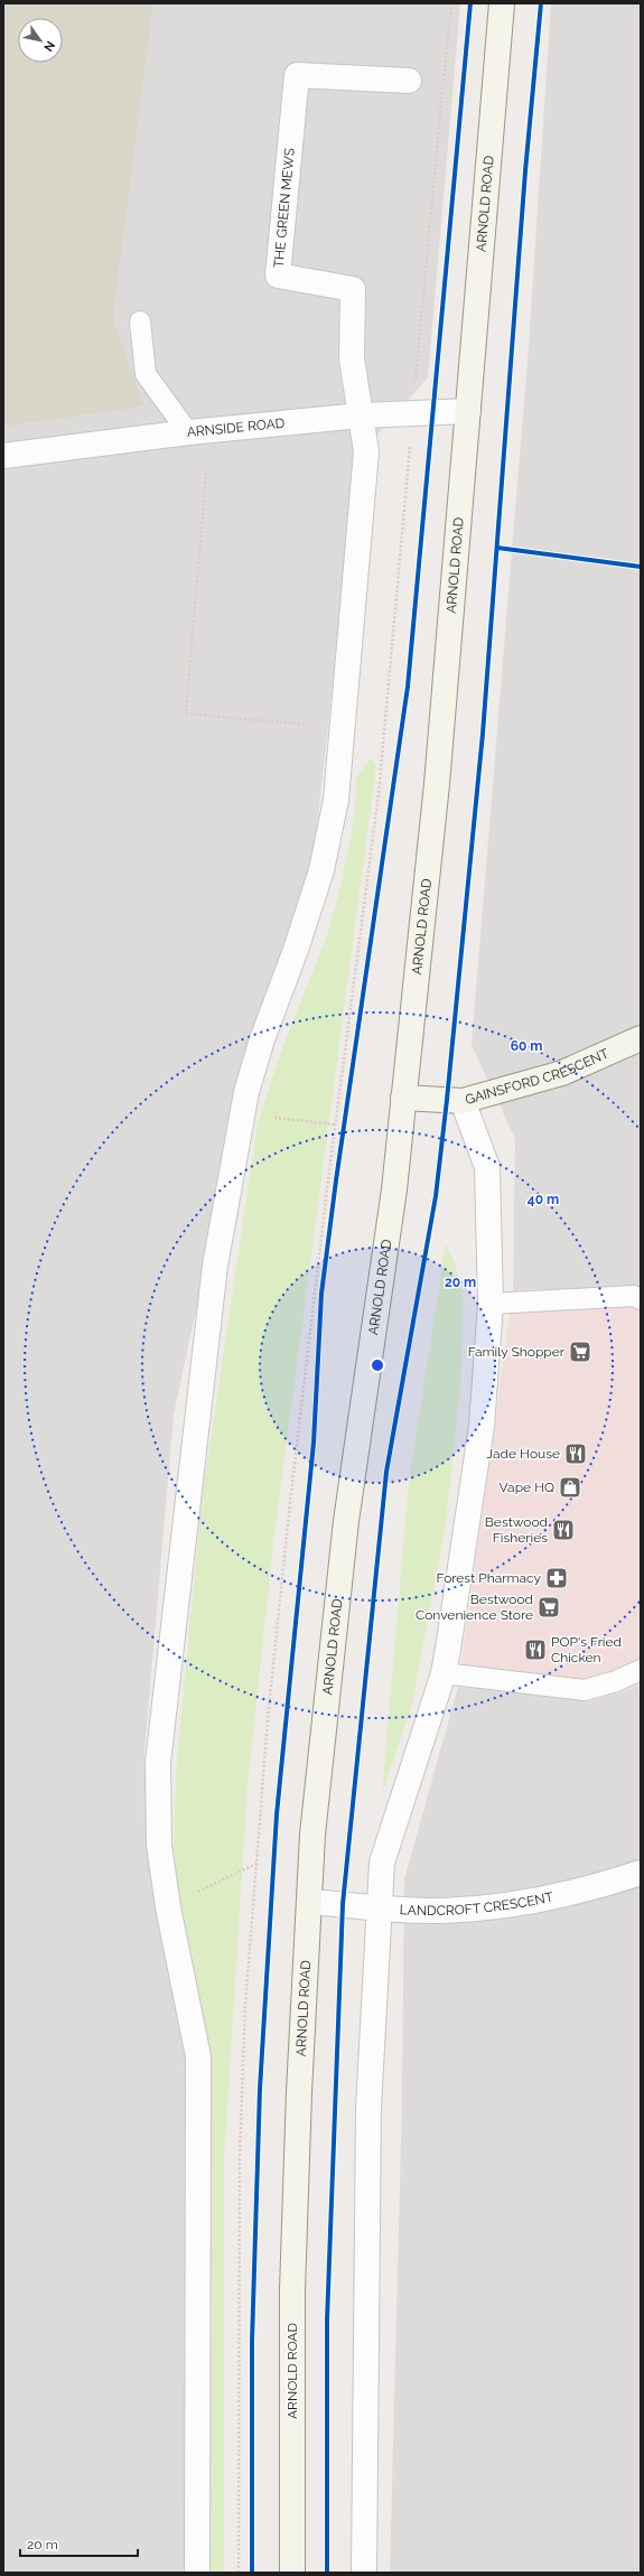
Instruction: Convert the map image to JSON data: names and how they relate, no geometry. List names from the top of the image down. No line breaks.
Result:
{"streets":{"main road":["ARNOLD ROAD","GAINSFORD CRESCENT"],"street":["THE GREEN MEWS","ARNSIDE ROAD","LANDCROFT CRESCENT"]},"crossings":[["ARNOLD ROAD","ARNSIDE ROAD"],["ARNOLD ROAD","GAINSFORD CRESCENT"],["ARNOLD ROAD","LANDCROFT CRESCENT"],["THE GREEN MEWS","ARNSIDE ROAD"]],"places":{"supermarket":["Family Shopper","Bestwood Convenience Store"],"restaurant":["Jade House","Bestwood Fisheries","POP's Fried Chicken"],"shop":["Vape HQ"],"pharmacy":["Forest Pharmacy"]},"scale_bar":"20 m","north":"bottom right","rings":["60 m","40 m","20 m"]}
